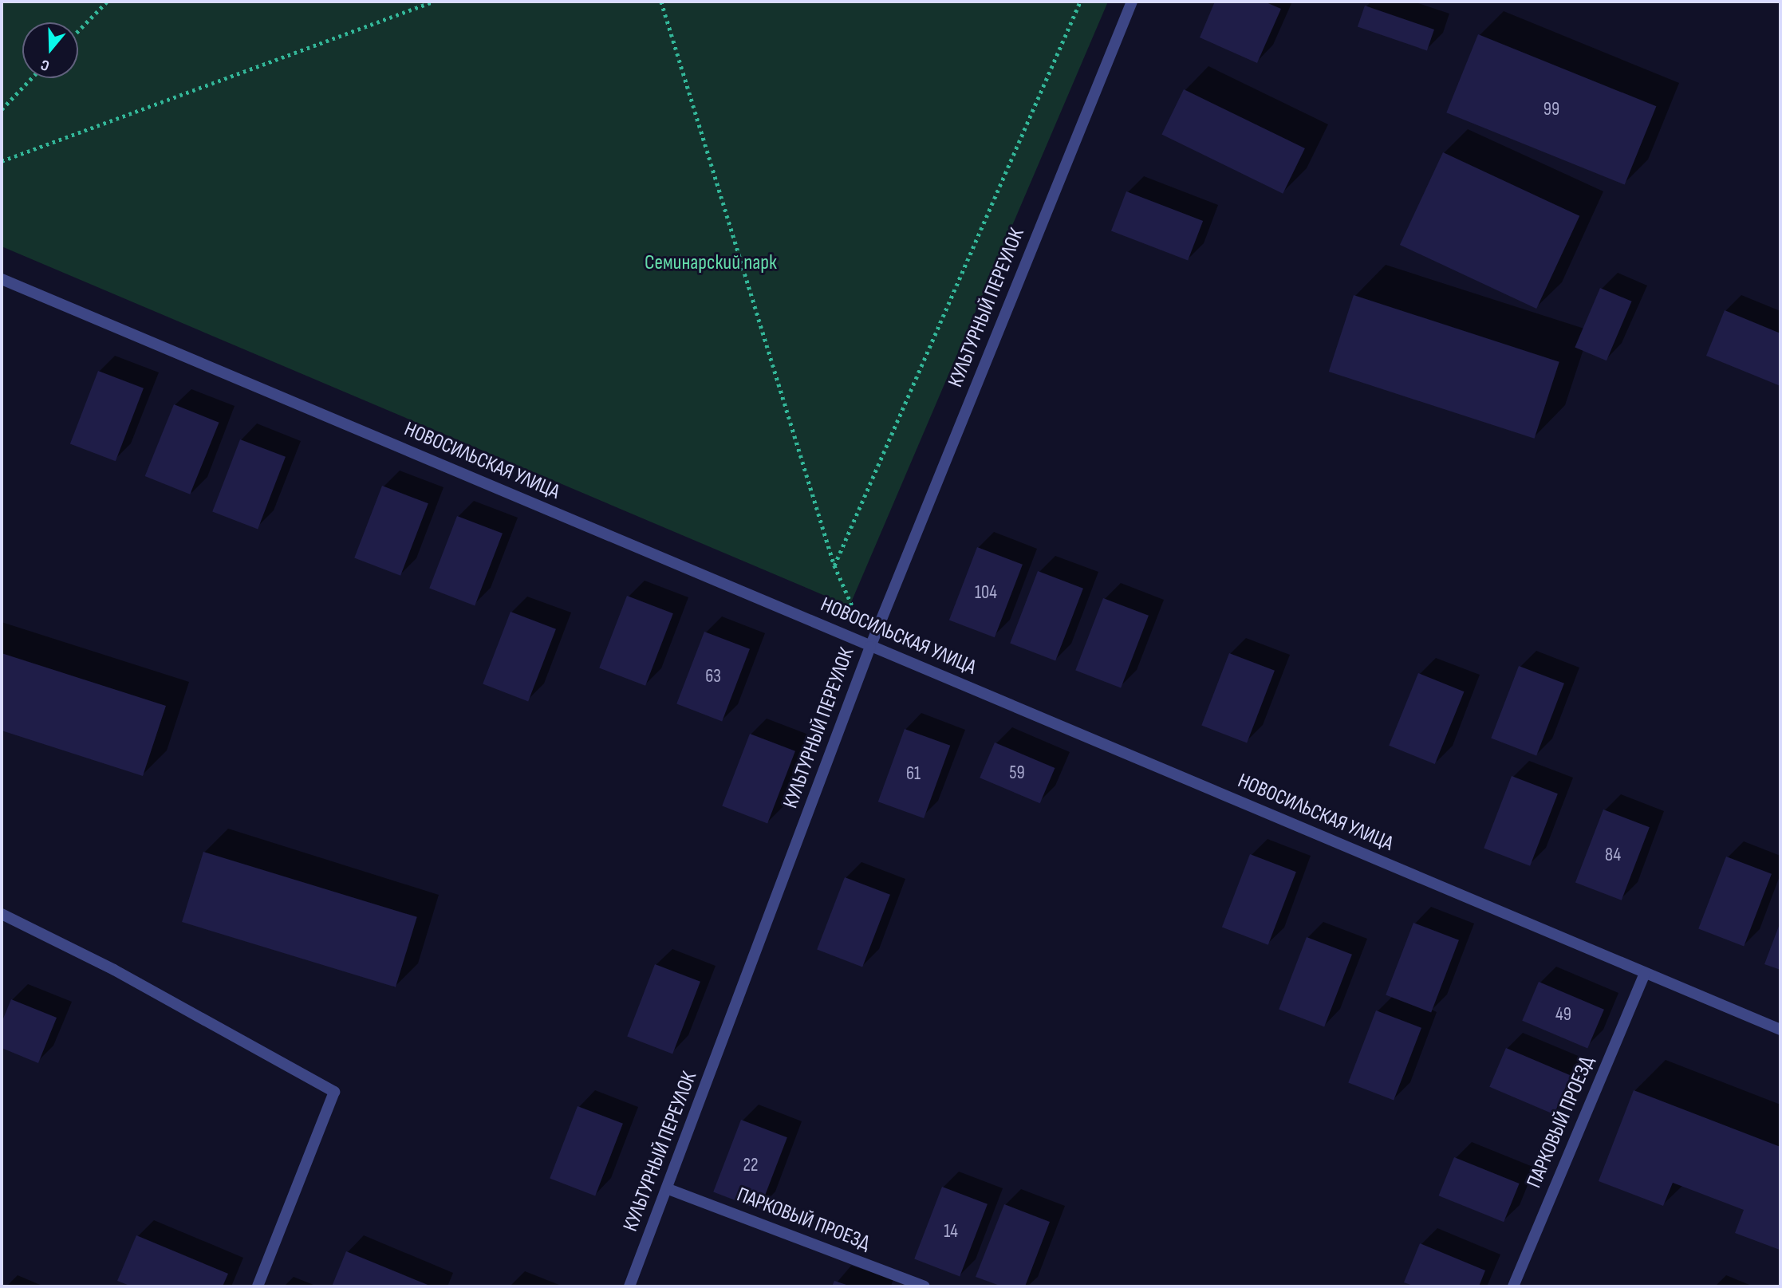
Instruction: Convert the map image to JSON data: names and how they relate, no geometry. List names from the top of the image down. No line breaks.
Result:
{"streets":{"street":["КУЛЬТУРНЫЙ ПЕРЕУЛОК","НОВОСИЛЬСКАЯ УЛИЦА","ПАРКОВЫЙ ПРОЕЗД"]},"crossings":[["КУЛЬТУРНЫЙ ПЕРЕУЛОК","НОВОСИЛЬСКАЯ УЛИЦА"],["КУЛЬТУРНЫЙ ПЕРЕУЛОК","ПАРКОВЫЙ ПРОЕЗД"],["НОВОСИЛЬСКАЯ УЛИЦА","ПАРКОВЫЙ ПРОЕЗД"]],"parks":["Семинарский парк"],"house_numbers":["99","104","63","59","61","84","49","22","14"],"north":"bottom"}
